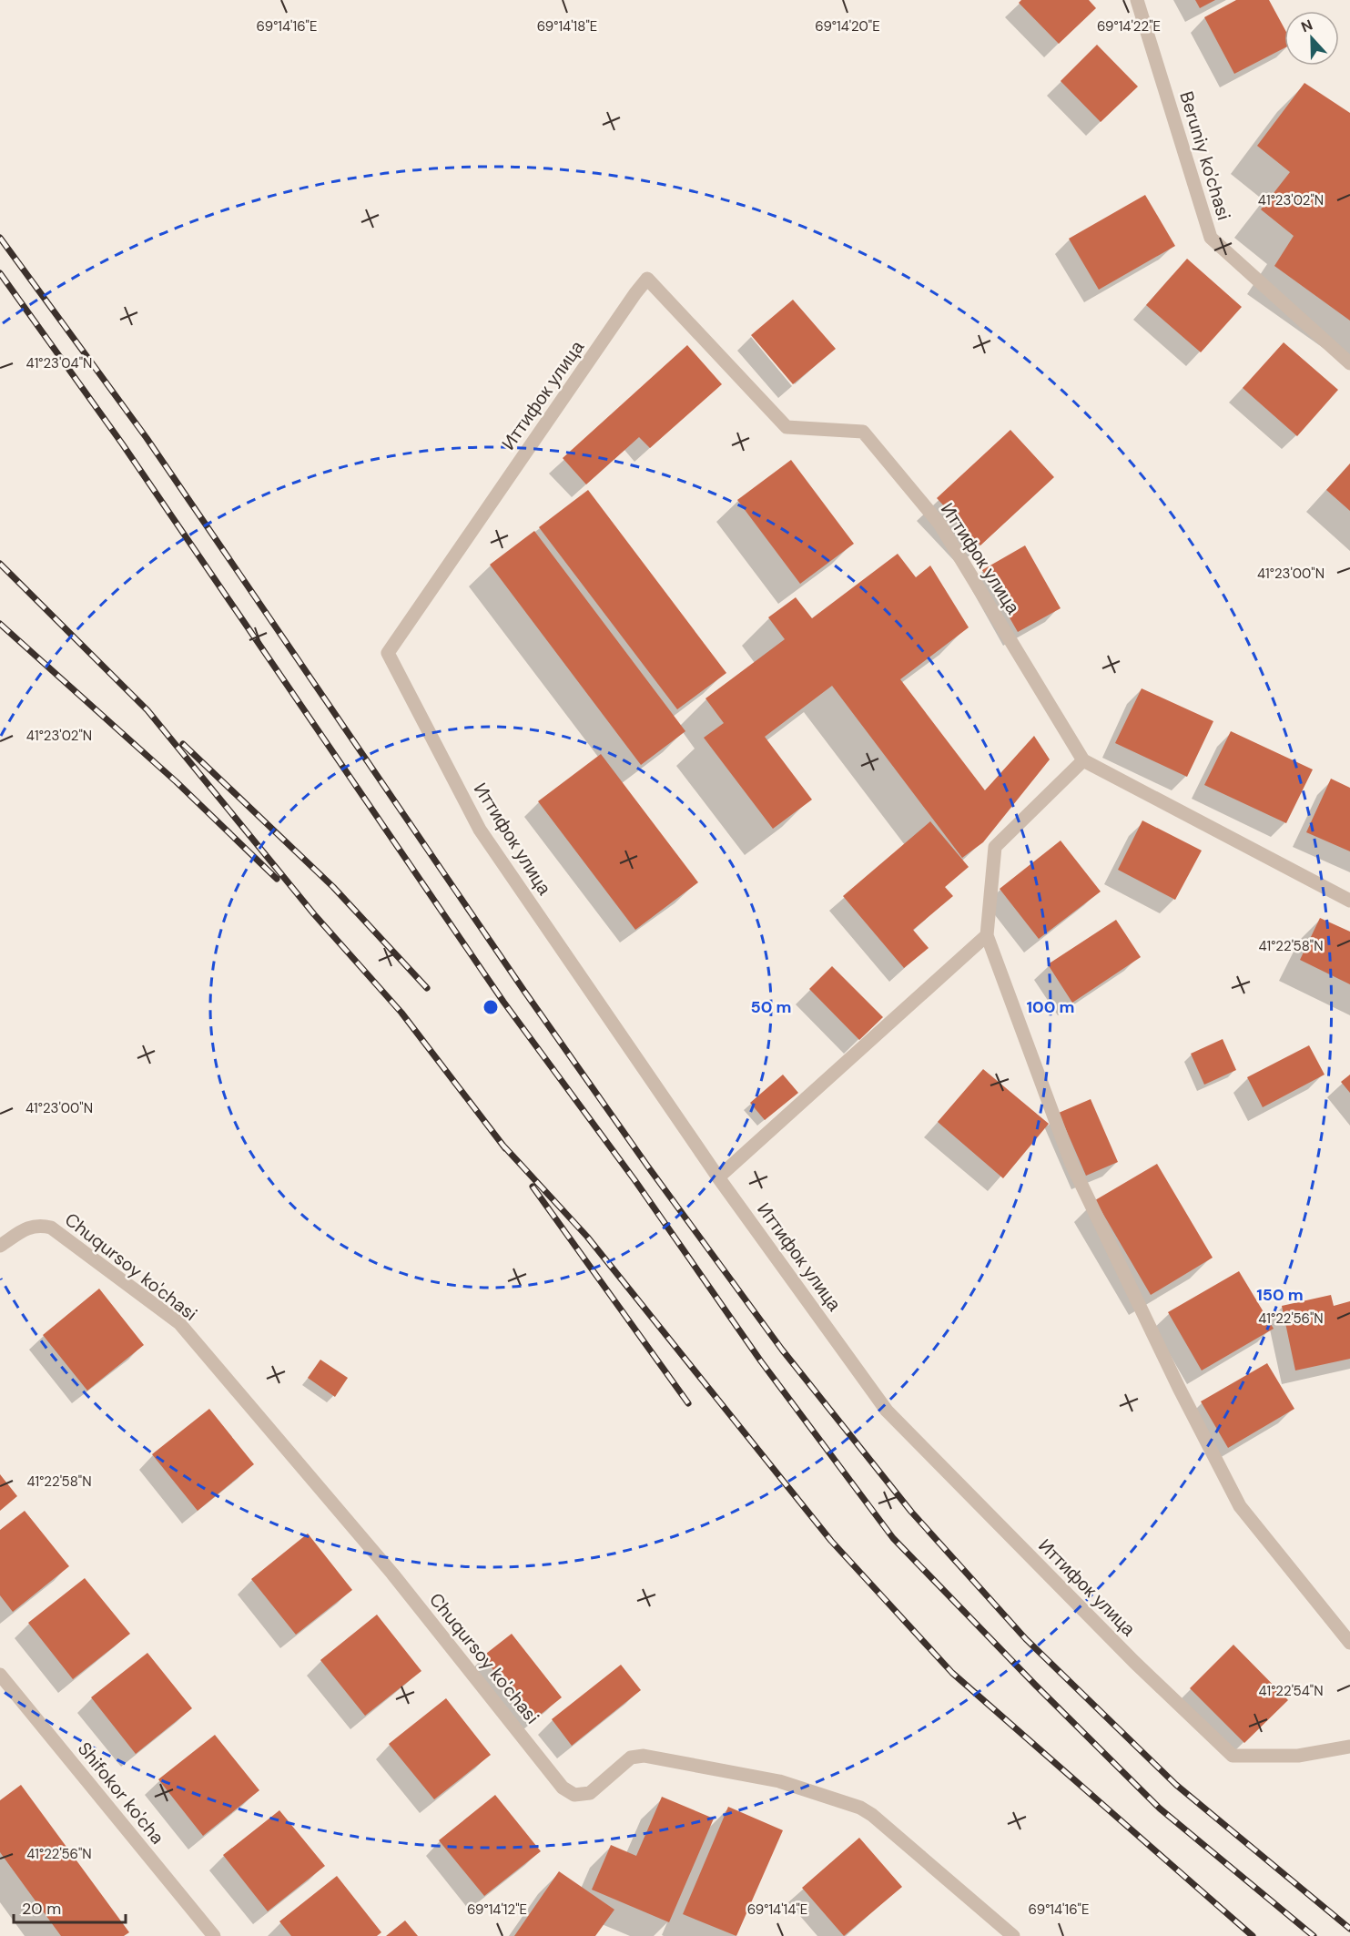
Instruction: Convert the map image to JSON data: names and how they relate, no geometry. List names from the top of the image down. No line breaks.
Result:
{"streets":{"street":["Beruniy ko'chasi","Иттифок улица","Chuqursoy ko'chasi","Shifokor ko'cha"]},"scale_bar":"20 m","north":"top","coordinates":["69°14'16\"E","69°14'18\"E","69°14'20\"E","69°14'22\"E","41°23'02\"N","41°23'04\"N","41°23'00\"N","41°22'58\"N","41°22'56\"N","41°22'54\"N","69°14'12\"E","69°14'14\"E"],"rings":["50 m","100 m","150 m"]}
